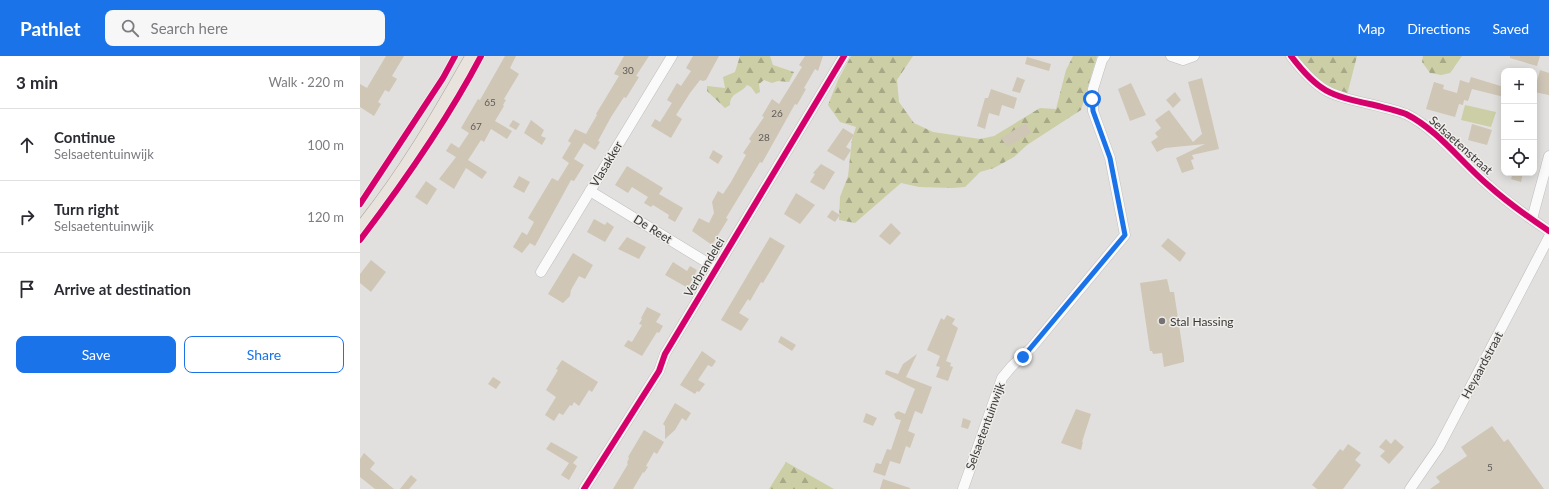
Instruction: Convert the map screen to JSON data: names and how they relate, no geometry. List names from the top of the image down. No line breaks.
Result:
{"streets":{"street":["Selsaetenstraat","Vlasakker","De Reet","Verbrandelei","Heyaardstraat","Selsaetentuinwijk"]},"crossings":[["Vlasakker","De Reet"],["De Reet","Verbrandelei"]],"places":["Stal Hassing"],"house_numbers":["30","65","26","67","28","5"],"page":{"header":"Pathlet","search":"Search here","nav":["Map","Directions","Saved"],"heading":["3 min","Walk · 220 m"],"map_buttons":["+","−"],"list":[["Continue","Selsaetentuinwijk","100 m"],["Turn right","Selsaetentuinwijk","120 m"],"Arrive at destination"],"buttons":["Save","Share"]}}
